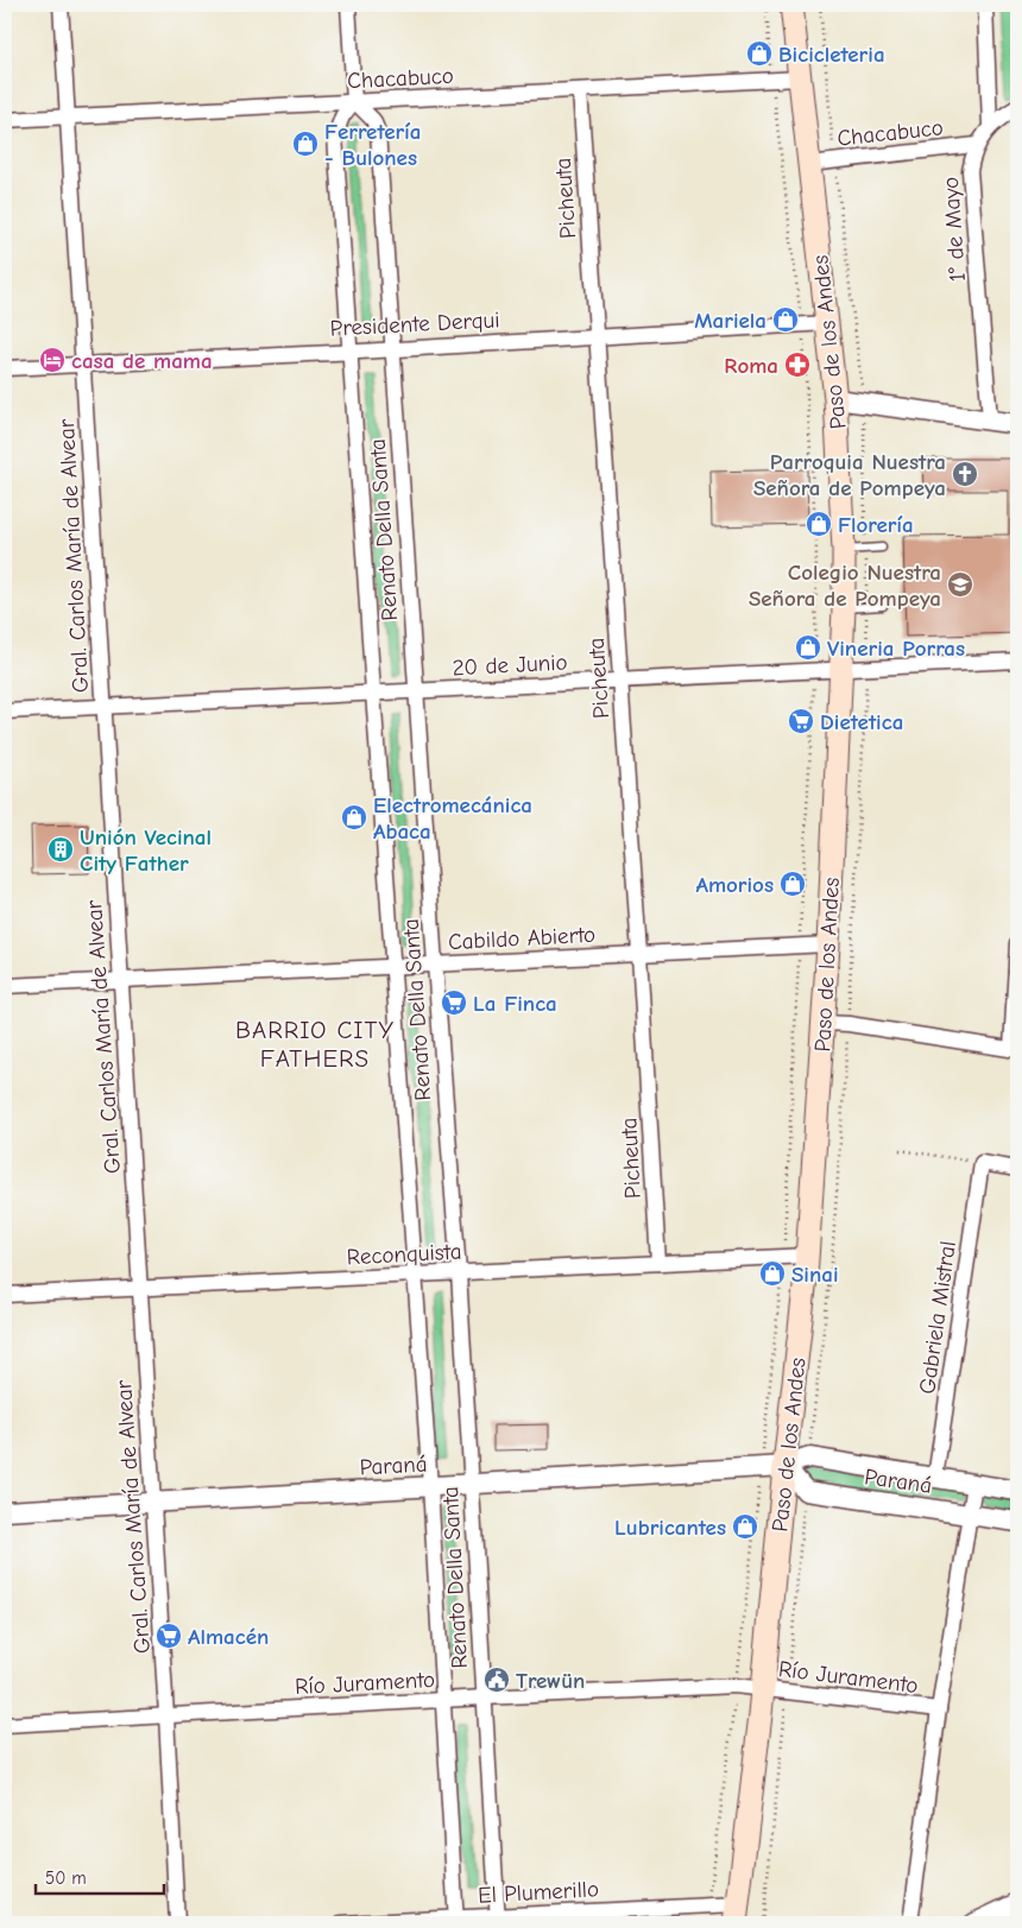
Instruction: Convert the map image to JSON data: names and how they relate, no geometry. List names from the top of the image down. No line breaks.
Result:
{"streets":{"main road":["Paso de los Andes"],"street":["Chacabuco","Picheuta","1° de Mayo","Presidente Derqui","Renato Della Santa","Gral. Carlos María de Alvear","20 de Junio","Cabildo Abierto","Reconquista","Gabriela Mistral","Paraná","Río Juramento","El Plumerillo"]},"crossings":[["Chacabuco","Picheuta"],["Chacabuco","1° de Mayo"],["Chacabuco","Paso de los Andes"],["Chacabuco","Renato Della Santa"],["Chacabuco","Gral. Carlos María de Alvear"],["Picheuta","Presidente Derqui"],["Picheuta","20 de Junio"],["Picheuta","Cabildo Abierto"],["Picheuta","Reconquista"],["Presidente Derqui","Paso de los Andes"],["Presidente Derqui","Renato Della Santa"],["Presidente Derqui","Gral. Carlos María de Alvear"],["Paso de los Andes","20 de Junio"],["Paso de los Andes","Cabildo Abierto"],["Paso de los Andes","Reconquista"],["Paso de los Andes","Paraná"],["Paso de los Andes","Río Juramento"],["Paso de los Andes","El Plumerillo"],["Renato Della Santa","20 de Junio"],["Renato Della Santa","Cabildo Abierto"],["Renato Della Santa","Reconquista"],["Renato Della Santa","Paraná"],["Renato Della Santa","Río Juramento"],["Renato Della Santa","El Plumerillo"],["Gral. Carlos María de Alvear","20 de Junio"],["Gral. Carlos María de Alvear","Cabildo Abierto"],["Gral. Carlos María de Alvear","Reconquista"],["Gral. Carlos María de Alvear","Paraná"],["Gral. Carlos María de Alvear","Río Juramento"],["Gabriela Mistral","Paraná"]],"districts":["BARRIO CITY FATHERS"],"places":{"shop":["Bicicleteria","Ferretería - Bulones","Mariela","Florería","Vineria Porras","Electromecánica Abaca","Amorios","Sinai","Lubricantes"],"hotel":["casa de mama"],"pharmacy":["Roma"],"church":["Parroquia Nuestra Señora de Pompeya"],"school or university":["Colegio Nuestra Señora de Pompeya"],"supermarket":["Dietetica","La Finca","Almacén"],"building":["Unión Vecinal City Father"],"public building":["Trewün"]},"scale_bar":"50 m"}
